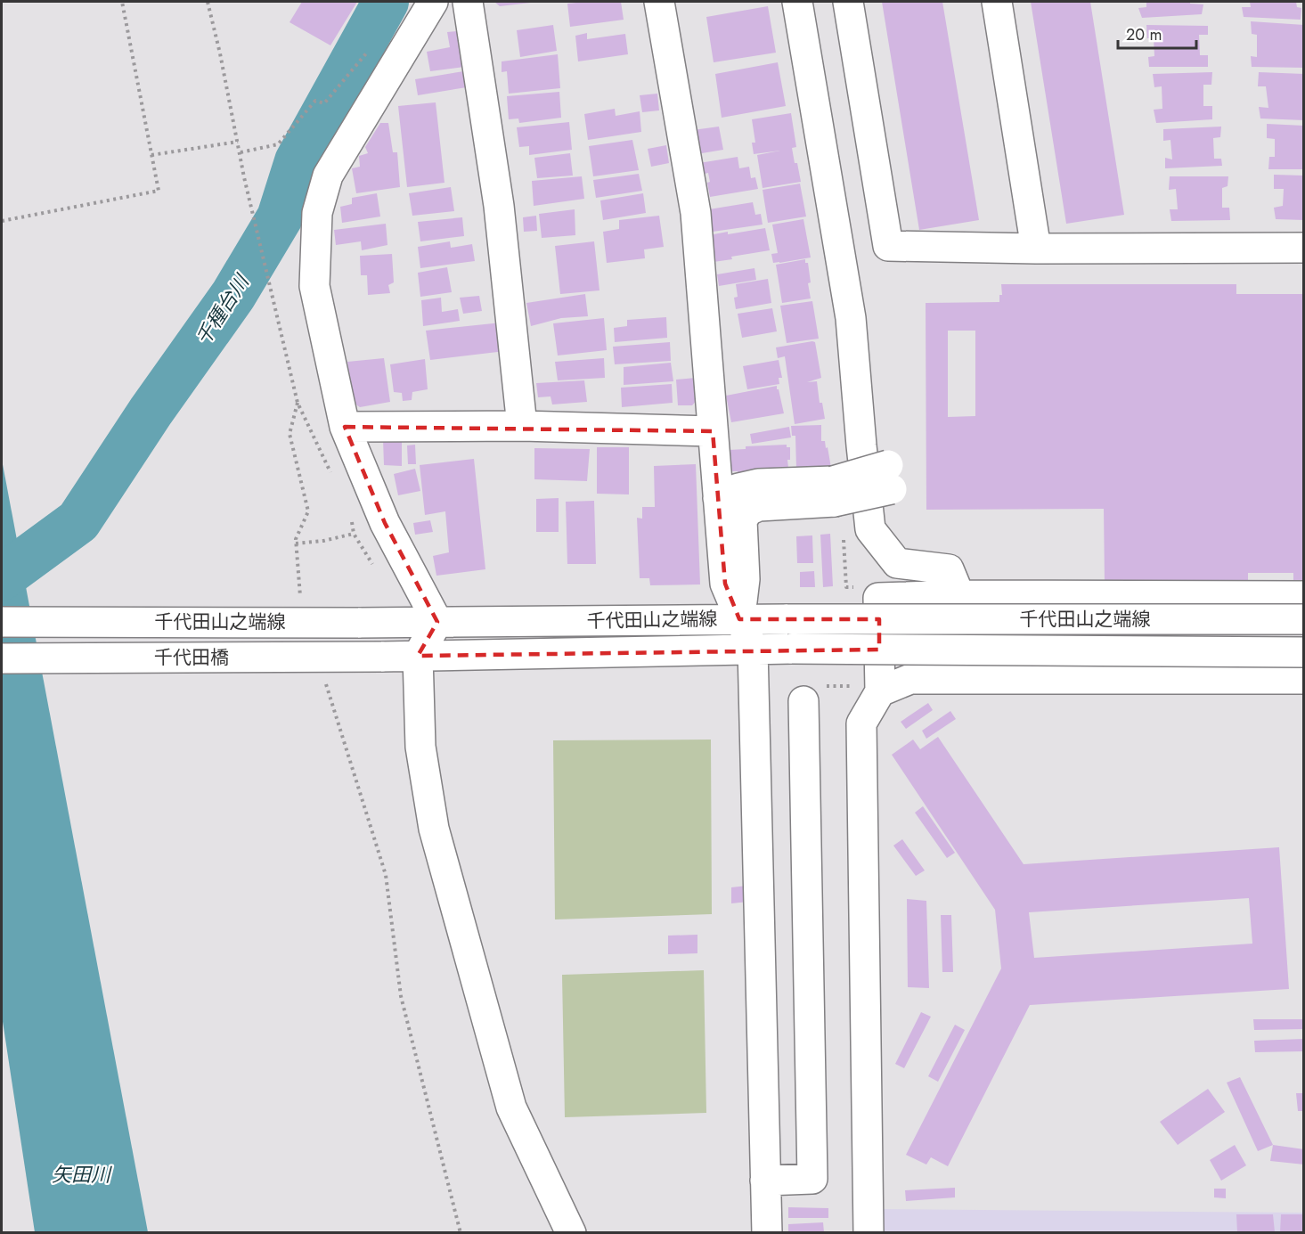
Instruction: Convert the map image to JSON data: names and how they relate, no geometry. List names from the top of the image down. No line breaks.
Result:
{"streets":{"street":["千代田山之端線","千代田橋"]},"crossings":[["千代田山之端線","千代田橋"]],"water":["千種台川","矢田川"],"scale_bar":"20 m"}
